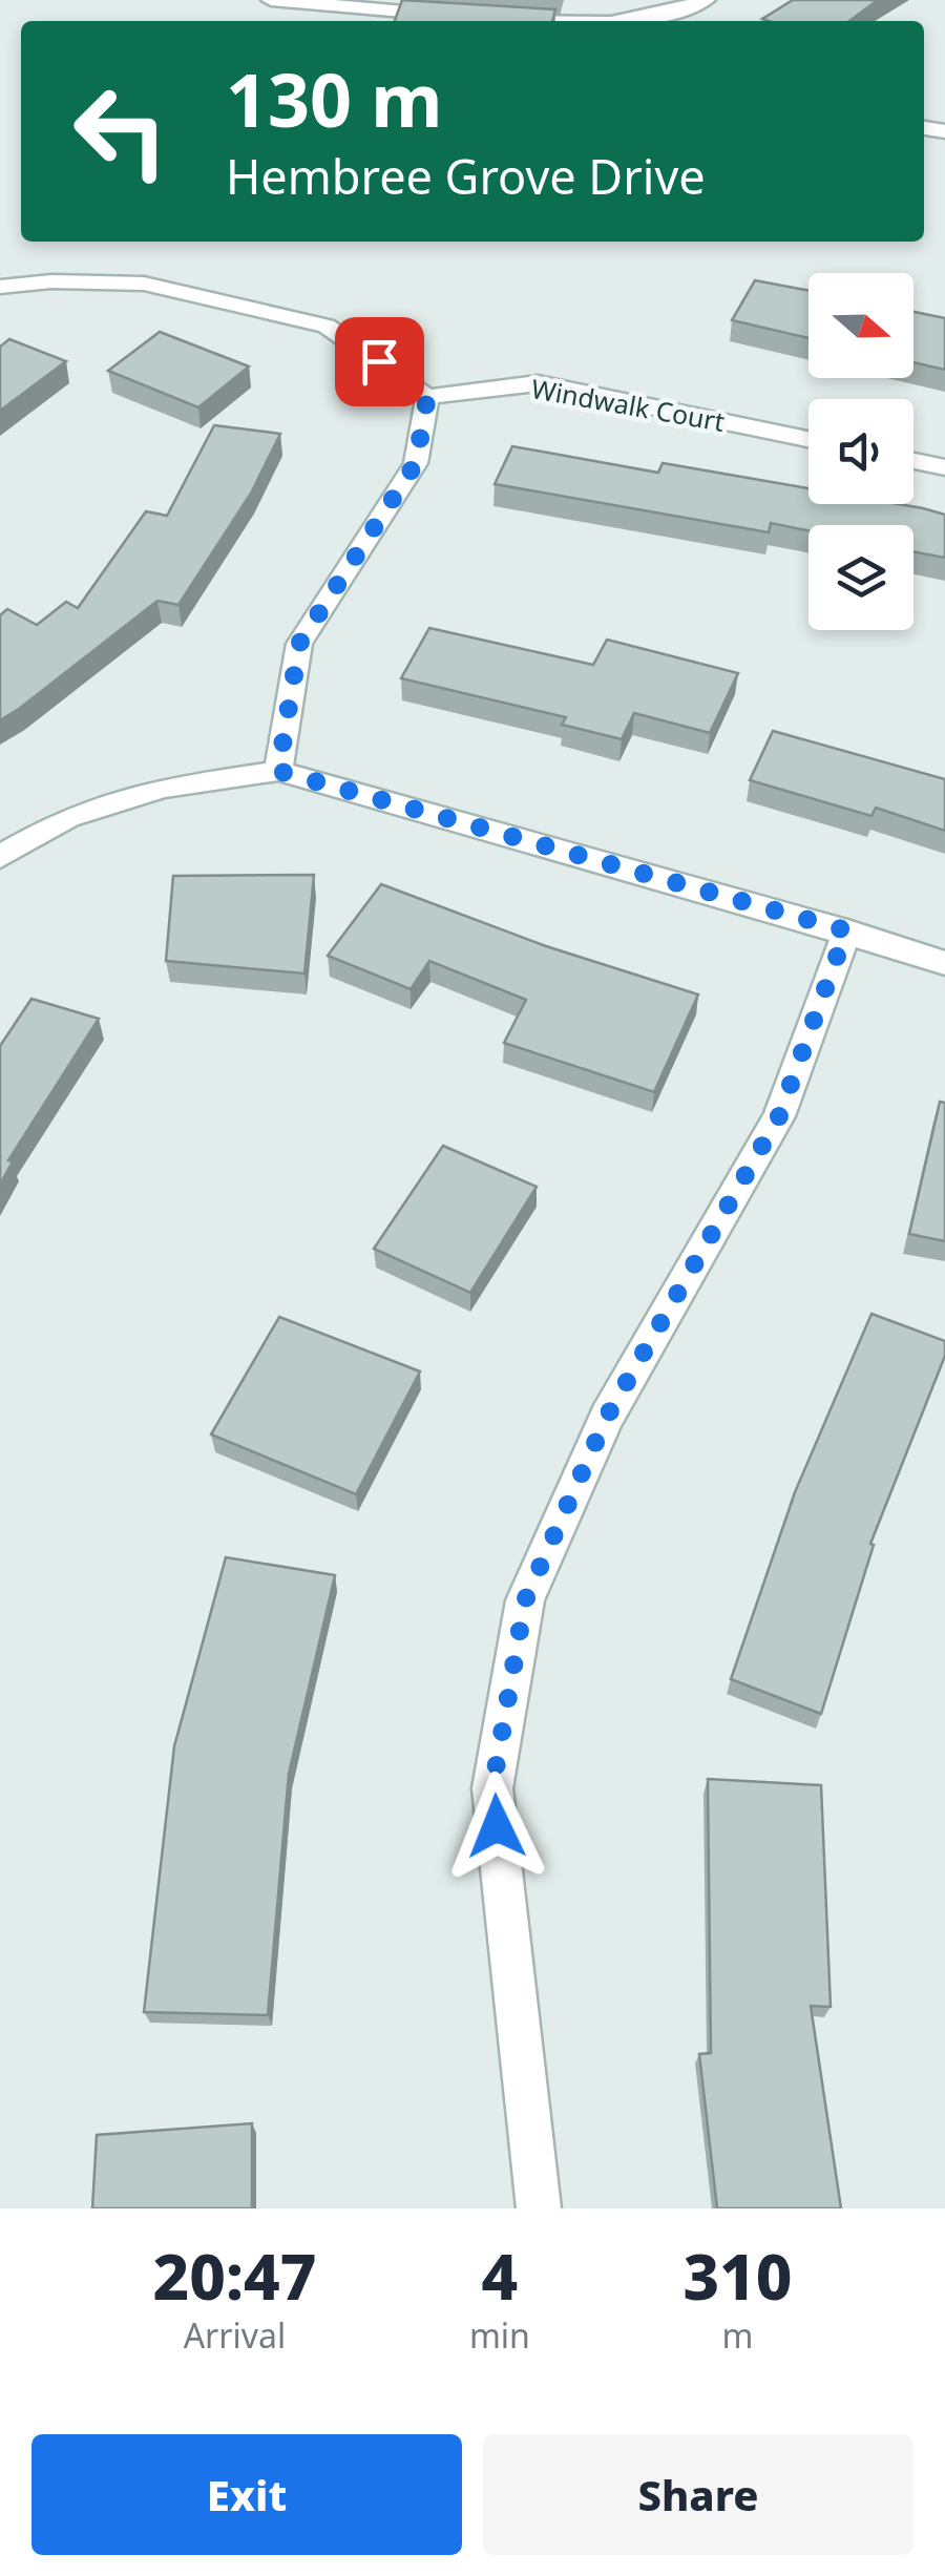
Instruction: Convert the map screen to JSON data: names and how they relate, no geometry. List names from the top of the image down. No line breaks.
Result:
{"streets":{"street":["Windwalk Court"]},"north":"right","page":{"turn":["130 m","Hembree Grove Drive"],"eta":["20:47","Arrival","4","min","310","m"],"buttons":["Exit","Share"]}}
